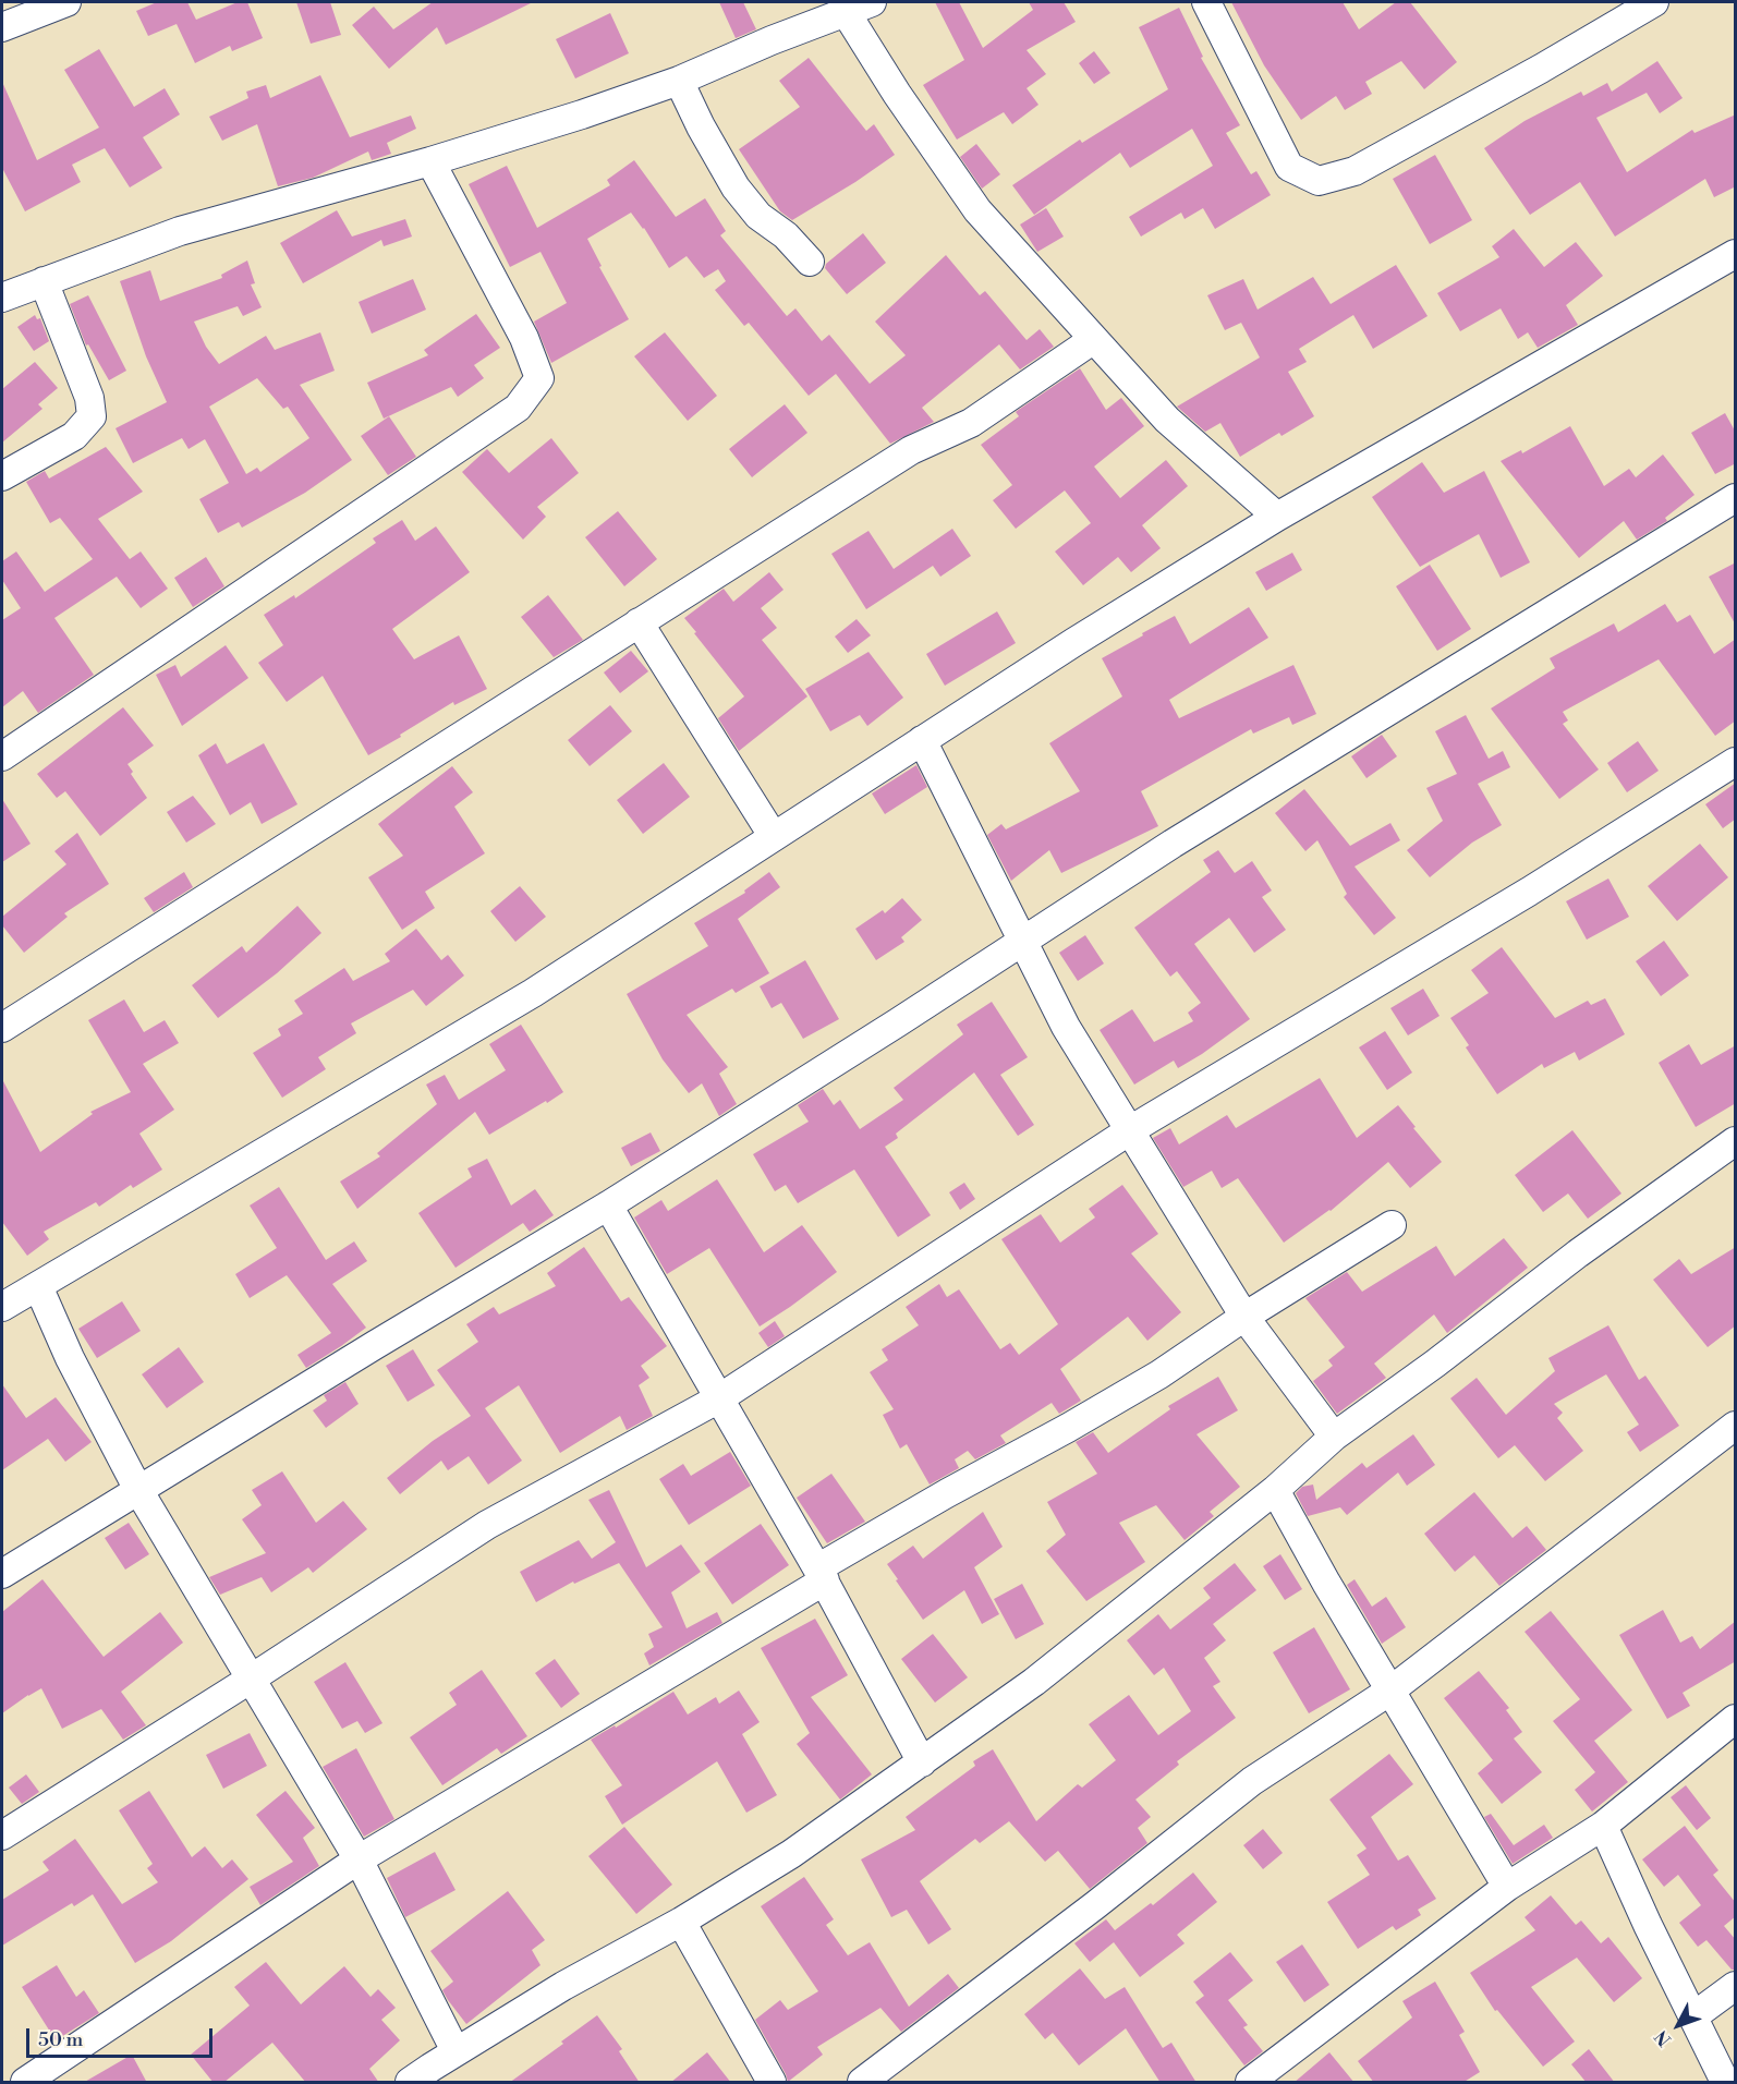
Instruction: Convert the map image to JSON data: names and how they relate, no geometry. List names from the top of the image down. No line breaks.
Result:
{"scale_bar":"50 m","north":"bottom left"}
